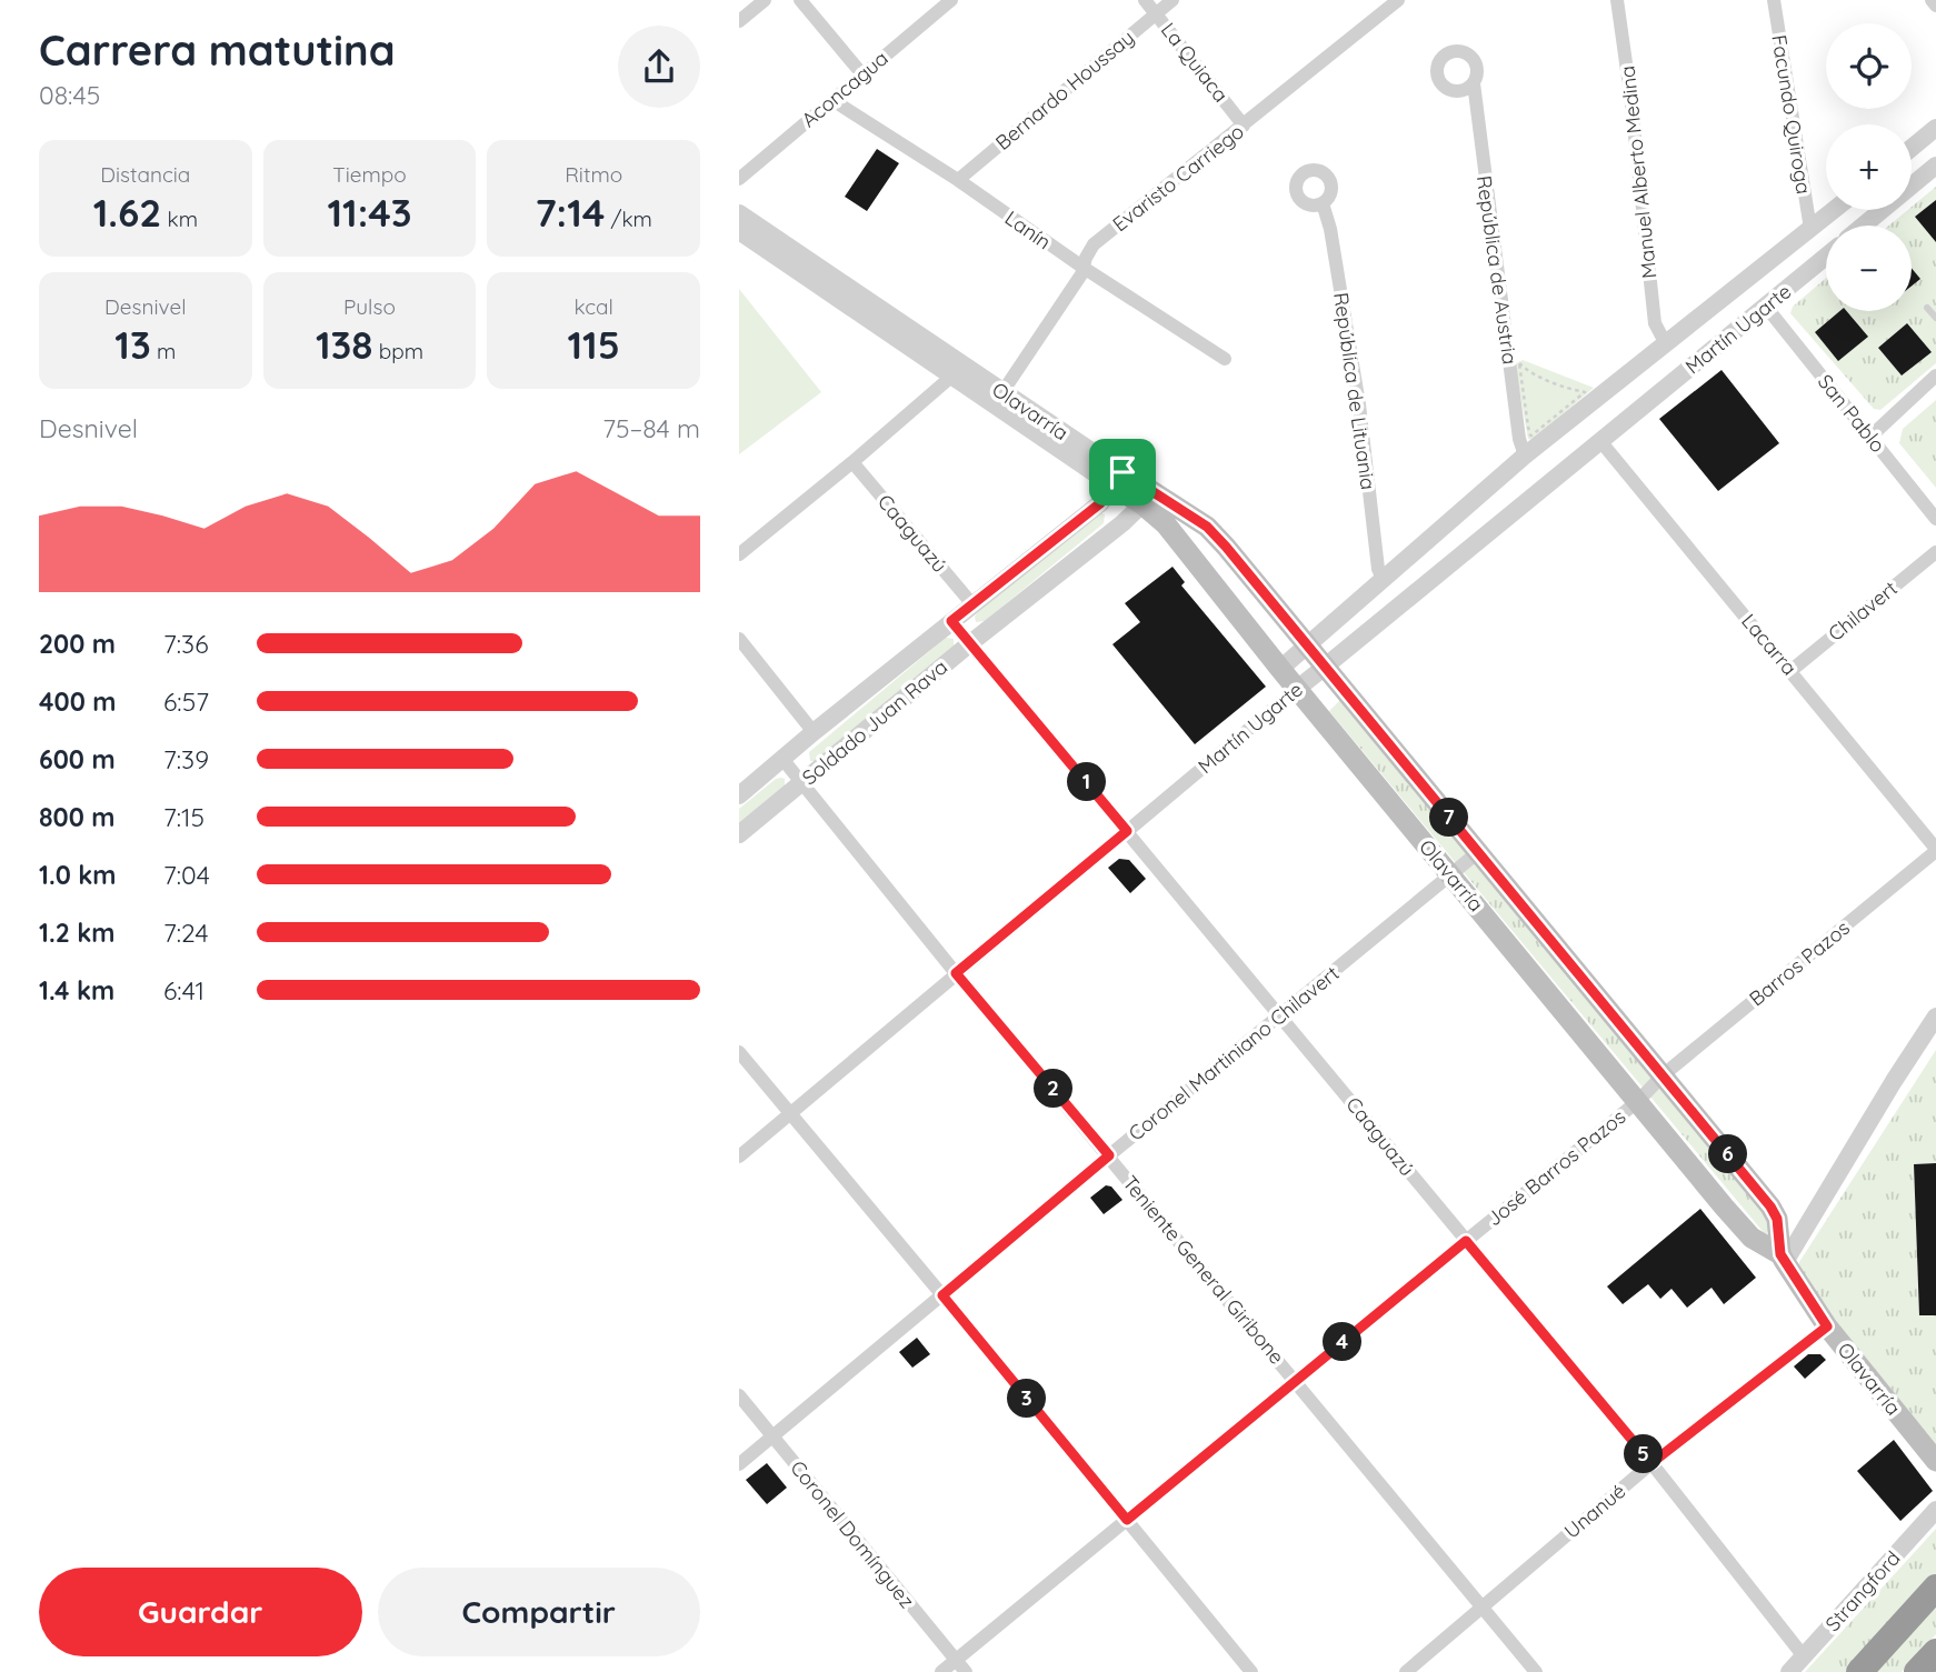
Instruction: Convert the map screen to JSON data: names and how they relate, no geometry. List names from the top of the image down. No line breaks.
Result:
{"streets":{"main road":["Olavarría"],"street":["La Quiaca","Aconcagua","Bernardo Houssay","Facundo Quiroga","Manuel Alberto Medina","Evaristo Carriego","Lanín","República de Austria","Martín Ugarte","República de Lituania","San Pablo","Caaguazú","Chilavert","Lacarra","Soldado Juan Rava","Barros Pazos","Coronel Martiniano Chilavert","José Barros Pazos","Teniente General Giribone","Unanué","Coronel Domínguez","Strangford"]},"crossings":[["La Quiaca","Bernardo Houssay"],["La Quiaca","Evaristo Carriego"],["Aconcagua","Lanín"],["Bernardo Houssay","Lanín"],["Facundo Quiroga","Martín Ugarte"],["Manuel Alberto Medina","Martín Ugarte"],["Evaristo Carriego","Lanín"],["Evaristo Carriego","Olavarría"],["República de Austria","Martín Ugarte"],["Martín Ugarte","República de Lituania"],["Martín Ugarte","Olavarría"],["Martín Ugarte","San Pablo"],["Martín Ugarte","Caaguazú"],["Martín Ugarte","Lacarra"],["Martín Ugarte","Teniente General Giribone"],["Olavarría","Soldado Juan Rava"],["Olavarría","Barros Pazos"],["Olavarría","Coronel Martiniano Chilavert"],["Olavarría","José Barros Pazos"],["Olavarría","Unanué"],["Caaguazú","Soldado Juan Rava"],["Caaguazú","Coronel Martiniano Chilavert"],["Caaguazú","José Barros Pazos"],["Caaguazú","Unanué"],["Caaguazú","Strangford"],["Chilavert","Lacarra"],["Lacarra","Barros Pazos"],["Soldado Juan Rava","Teniente General Giribone"],["Barros Pazos","José Barros Pazos"],["Coronel Martiniano Chilavert","Teniente General Giribone"],["Coronel Martiniano Chilavert","Coronel Domínguez"],["José Barros Pazos","Teniente General Giribone"],["José Barros Pazos","Coronel Domínguez"],["Teniente General Giribone","Unanué"]],"page":{"heading":["Carrera matutina","08:45"],"map_buttons":["+","−"],"stats":[["Distancia","1.62 km"],["Tiempo","11:43"],["Ritmo","7:14 /km"],["Desnivel","13 m"],["Pulso","138 bpm"],["kcal","115"]],"chart":["Desnivel","75–84 m"],"list":[{"name":"200 m","note":"7:36"},{"name":"400 m","note":"6:57"},{"name":"600 m","note":"7:39"},{"name":"800 m","note":"7:15"},{"name":"1.0 km","note":"7:04"},{"name":"1.2 km","note":"7:24"},{"name":"1.4 km","note":"6:41"}],"pins":["1","7","2","6","4","3","5"],"buttons":["Guardar","Compartir"]}}
